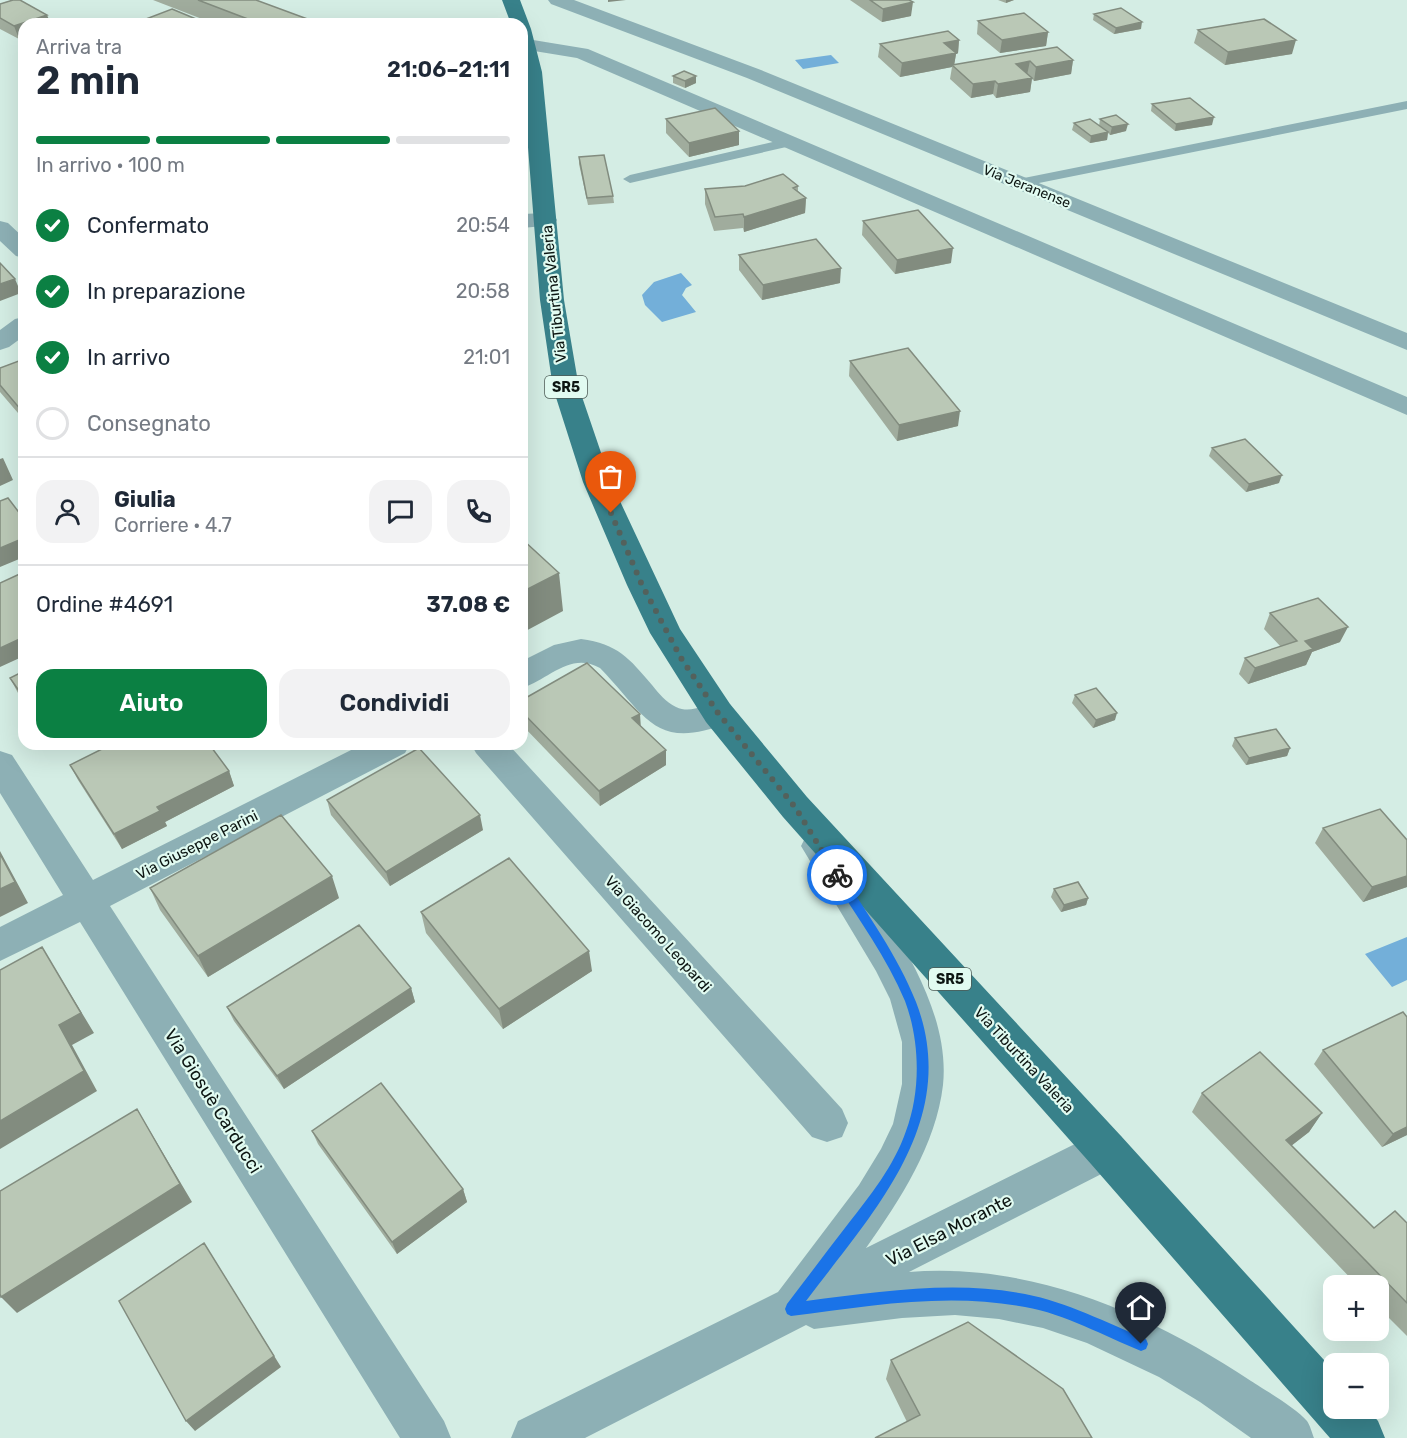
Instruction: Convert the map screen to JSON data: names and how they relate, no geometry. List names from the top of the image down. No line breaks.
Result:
{"streets":{"main road":["Via Tiburtina Valeria","SR5"],"street":["Via Jeranense","Via Giuseppe Parini","Via Giacomo Leopardi","Via Giosuè Carducci","Via Elsa Morante"]},"crossings":[["Via Tiburtina Valeria","Via Elsa Morante"],["Via Giuseppe Parini","Via Giosuè Carducci"]],"page":{"heading":["2 min","Arriva tra","21:06–21:11"],"panel":["Giulia","Corriere · 4.7","Ordine #4691","37.08 €"],"bar":"In arrivo · 100 m","list":[["Confermato","20:54"],["In preparazione","20:58"],["In arrivo","21:01"],"Consegnato"],"buttons":["Aiuto","Condividi"],"map_buttons":["+","−"]}}
